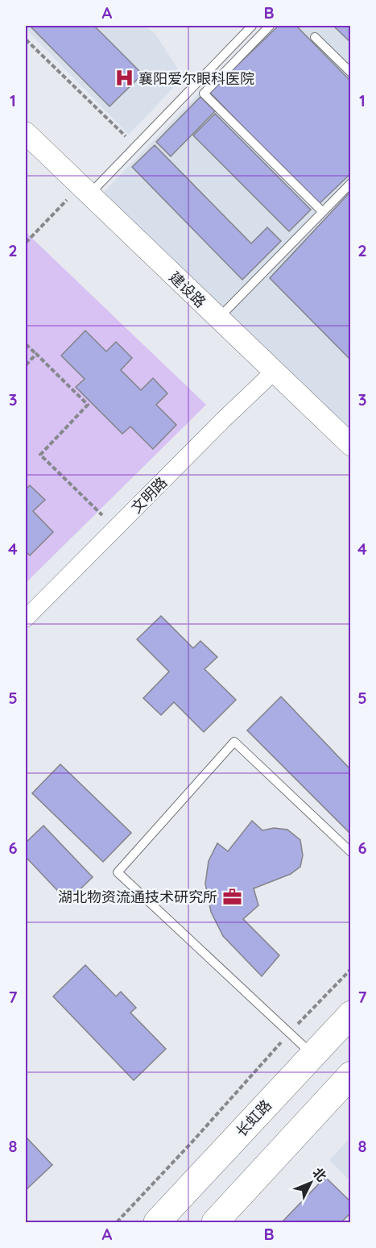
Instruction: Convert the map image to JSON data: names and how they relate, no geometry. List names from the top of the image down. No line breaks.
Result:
{"streets":{"highway":["长虹路"],"street":["建设路","文明路"]},"crossings":[["建设路","文明路"]],"places":{"hospital":["襄阳爱尔眼科医院"],"office":["湖北物资流通技术研究所"]},"north":"top right","grid":{"columns":["A","B"],"rows":["1","2","3","4","5","6","7","8"]}}
